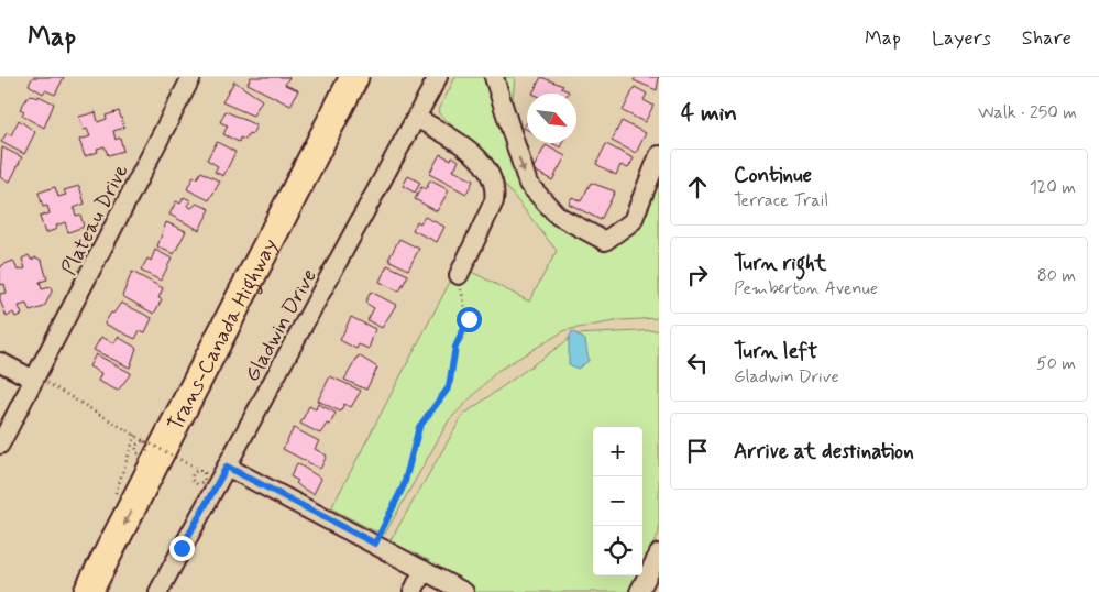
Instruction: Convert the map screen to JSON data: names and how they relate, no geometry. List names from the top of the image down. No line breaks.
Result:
{"streets":{"highway":["Trans-Canada Highway"],"street":["Plateau Drive","Gladwin Drive"]},"north":"bottom right","page":{"header":"Map","nav":["Map","Layers","Share"],"heading":["4 min","Walk · 250 m"],"list":[["Continue","Terrace Trail","120 m"],["Turn right","Pemberton Avenue","80 m"],["Turn left","Gladwin Drive","50 m"],"Arrive at destination"],"map_buttons":["+","−"]}}
